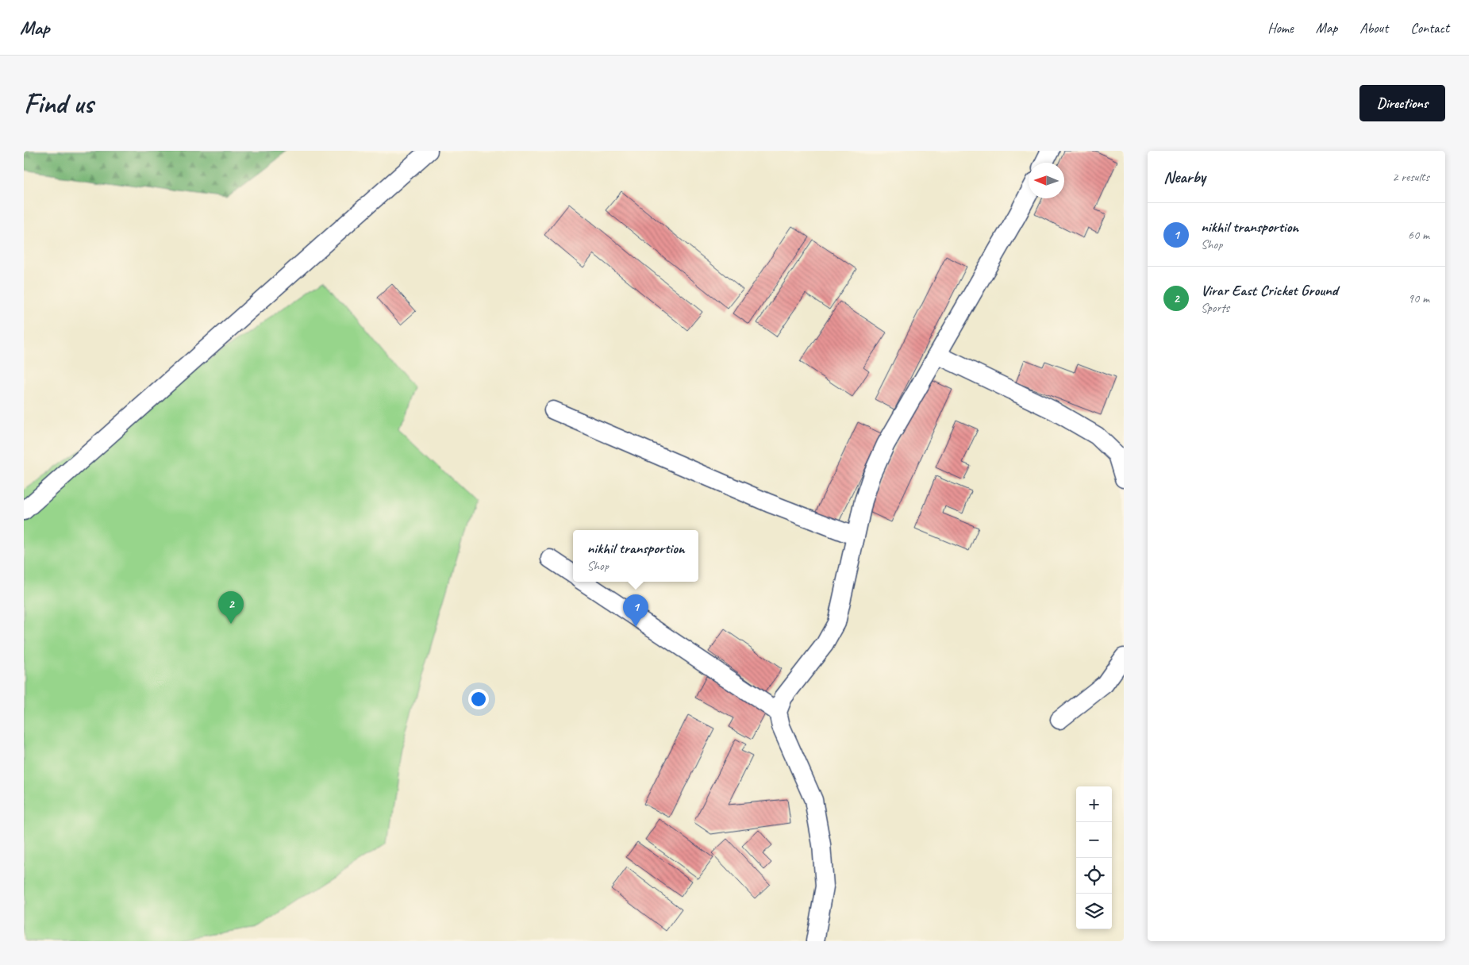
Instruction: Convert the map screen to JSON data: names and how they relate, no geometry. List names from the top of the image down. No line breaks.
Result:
{"north":"left","page":{"header":"Map","nav":["Home","Map","About","Contact"],"buttons":"Directions","title":"Find us","heading":["Nearby","2 results"],"list":[{"mark":"1","name":"nikhil transportion","note":"Shop","value":"60 m"},{"mark":"2","name":"Virar East Cricket Ground","note":"Sports","value":"90 m"}],"popup":["nikhil transportion","Shop"],"pins":["2","1"],"map_buttons":["+","−"]}}
